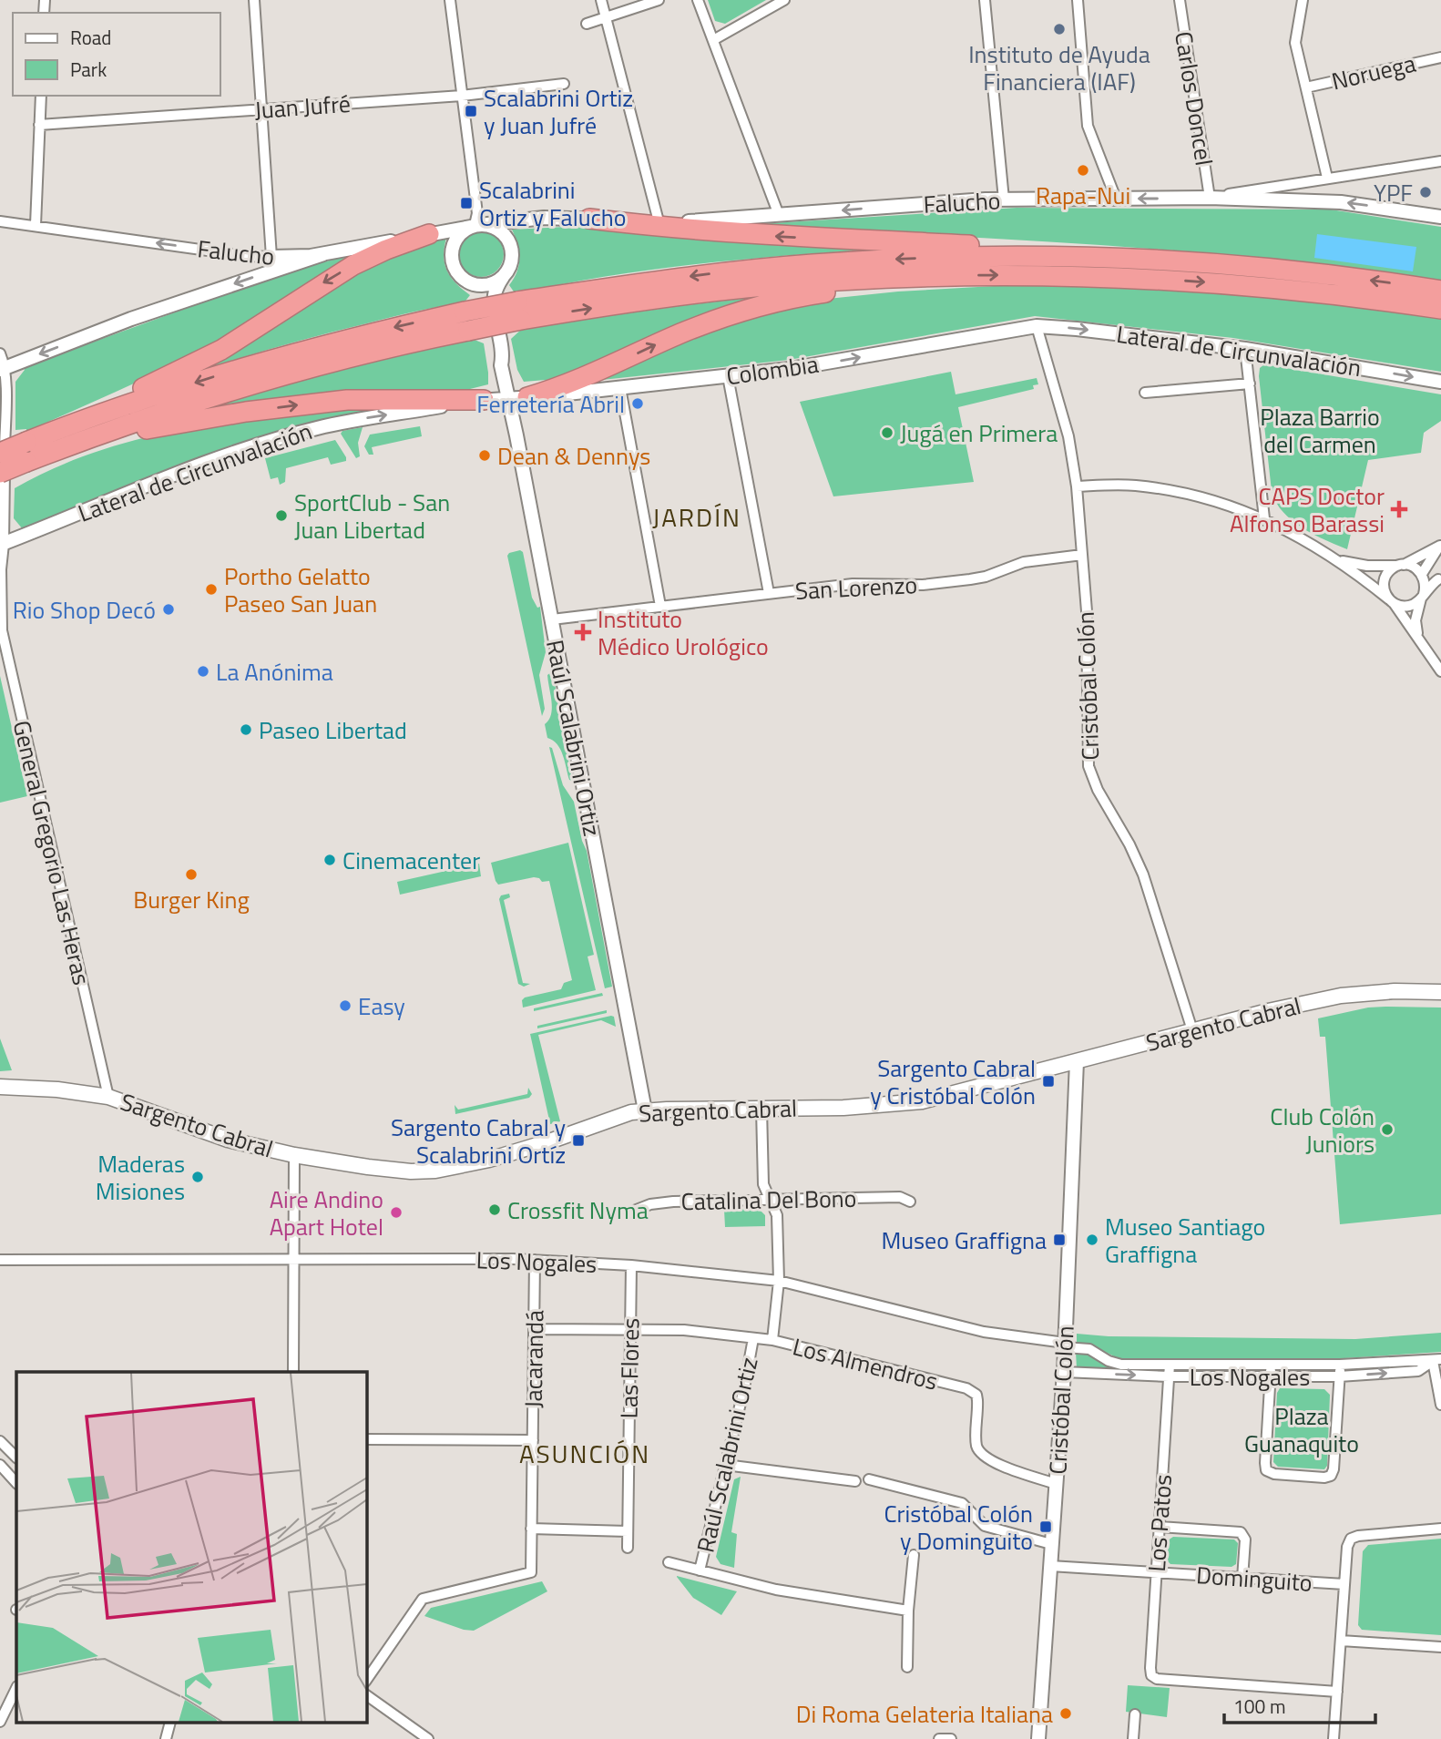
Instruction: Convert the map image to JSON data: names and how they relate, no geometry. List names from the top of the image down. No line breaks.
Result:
{"streets":{"main road":["Sargento Cabral"],"street":["Noruega","Carlos Doncel","Juan Jufré","Falucho","Lateral de Circunvalación","Colombia","San Lorenzo","Cristóbal Colón","Raúl Scalabrini Ortiz","General Gregorio Las Heras","Catalina Del Bono","Los Nogales","Jacarandá","Los Almendros","Las Flores","Los Patos","Dominguito"]},"crossings":[["Carlos Doncel","Falucho"],["Falucho","Raúl Scalabrini Ortiz"],["Lateral de Circunvalación","Colombia"],["Lateral de Circunvalación","Cristóbal Colón"],["Lateral de Circunvalación","Raúl Scalabrini Ortiz"],["Lateral de Circunvalación","General Gregorio Las Heras"],["Colombia","Cristóbal Colón"],["Colombia","Raúl Scalabrini Ortiz"],["San Lorenzo","Cristóbal Colón"],["San Lorenzo","Raúl Scalabrini Ortiz"],["Cristóbal Colón","Sargento Cabral"],["Cristóbal Colón","Los Nogales"],["Cristóbal Colón","Los Almendros"],["Cristóbal Colón","Dominguito"],["Raúl Scalabrini Ortiz","Sargento Cabral"],["Raúl Scalabrini Ortiz","Catalina Del Bono"],["Raúl Scalabrini Ortiz","Los Nogales"],["Raúl Scalabrini Ortiz","Los Almendros"],["General Gregorio Las Heras","Sargento Cabral"],["Los Nogales","Jacarandá"],["Los Nogales","Las Flores"],["Los Nogales","Los Patos"],["Jacarandá","Los Almendros"],["Los Almendros","Las Flores"],["Los Patos","Dominguito"]],"one_way":["Falucho","Lateral de Circunvalación","Colombia"],"districts":["JARDÍN","ASUNCIÓN"],"parks":["Plaza Barrio del Carmen","Plaza Guanaquito"],"places":{"other":["Instituto de Ayuda Financiera (IAF)","Rapa-Nui","YPF","Ferretería Abril","Jugá en Primera","Dean & Dennys","SportClub - San Juan Libertad","Portho Gelatto Paseo San Juan","Rio Shop Decó","La Anónima","Paseo Libertad","Cinemacenter","Burger King","Easy","Club Colón Juniors","Maderas Misiones","Crossfit Nyma","Aire Andino Apart Hotel","Museo Santiago Graffigna","Di Roma Gelateria Italiana"],"transit":["Scalabrini Ortiz y Juan Jufré","Scalabrini Ortiz y Falucho","Sargento Cabral y Cristóbal Colón","Sargento Cabral y Scalabrini Ortíz","Museo Graffigna","Cristóbal Colón y Dominguito"],"health":["CAPS Doctor Alfonso Barassi","Instituto Médico Urológico"]},"legend":["Road","Park"],"scale_bar":"100 m"}
